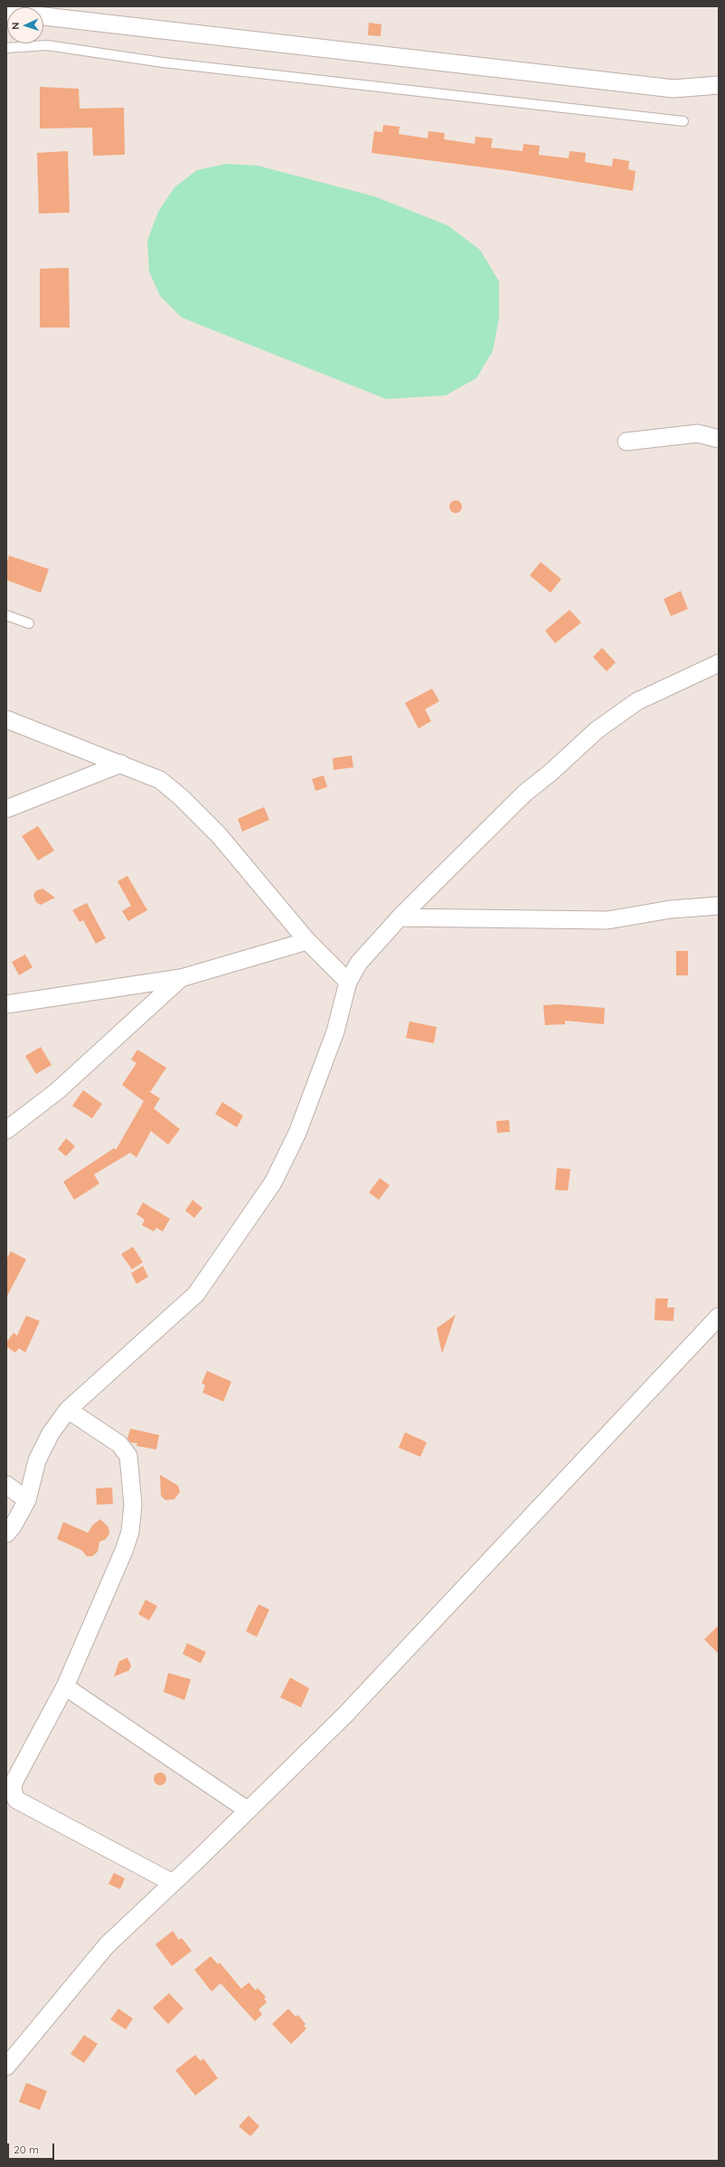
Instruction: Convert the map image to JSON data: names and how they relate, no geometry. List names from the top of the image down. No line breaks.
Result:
{"scale_bar":"20 m","north":"left"}
